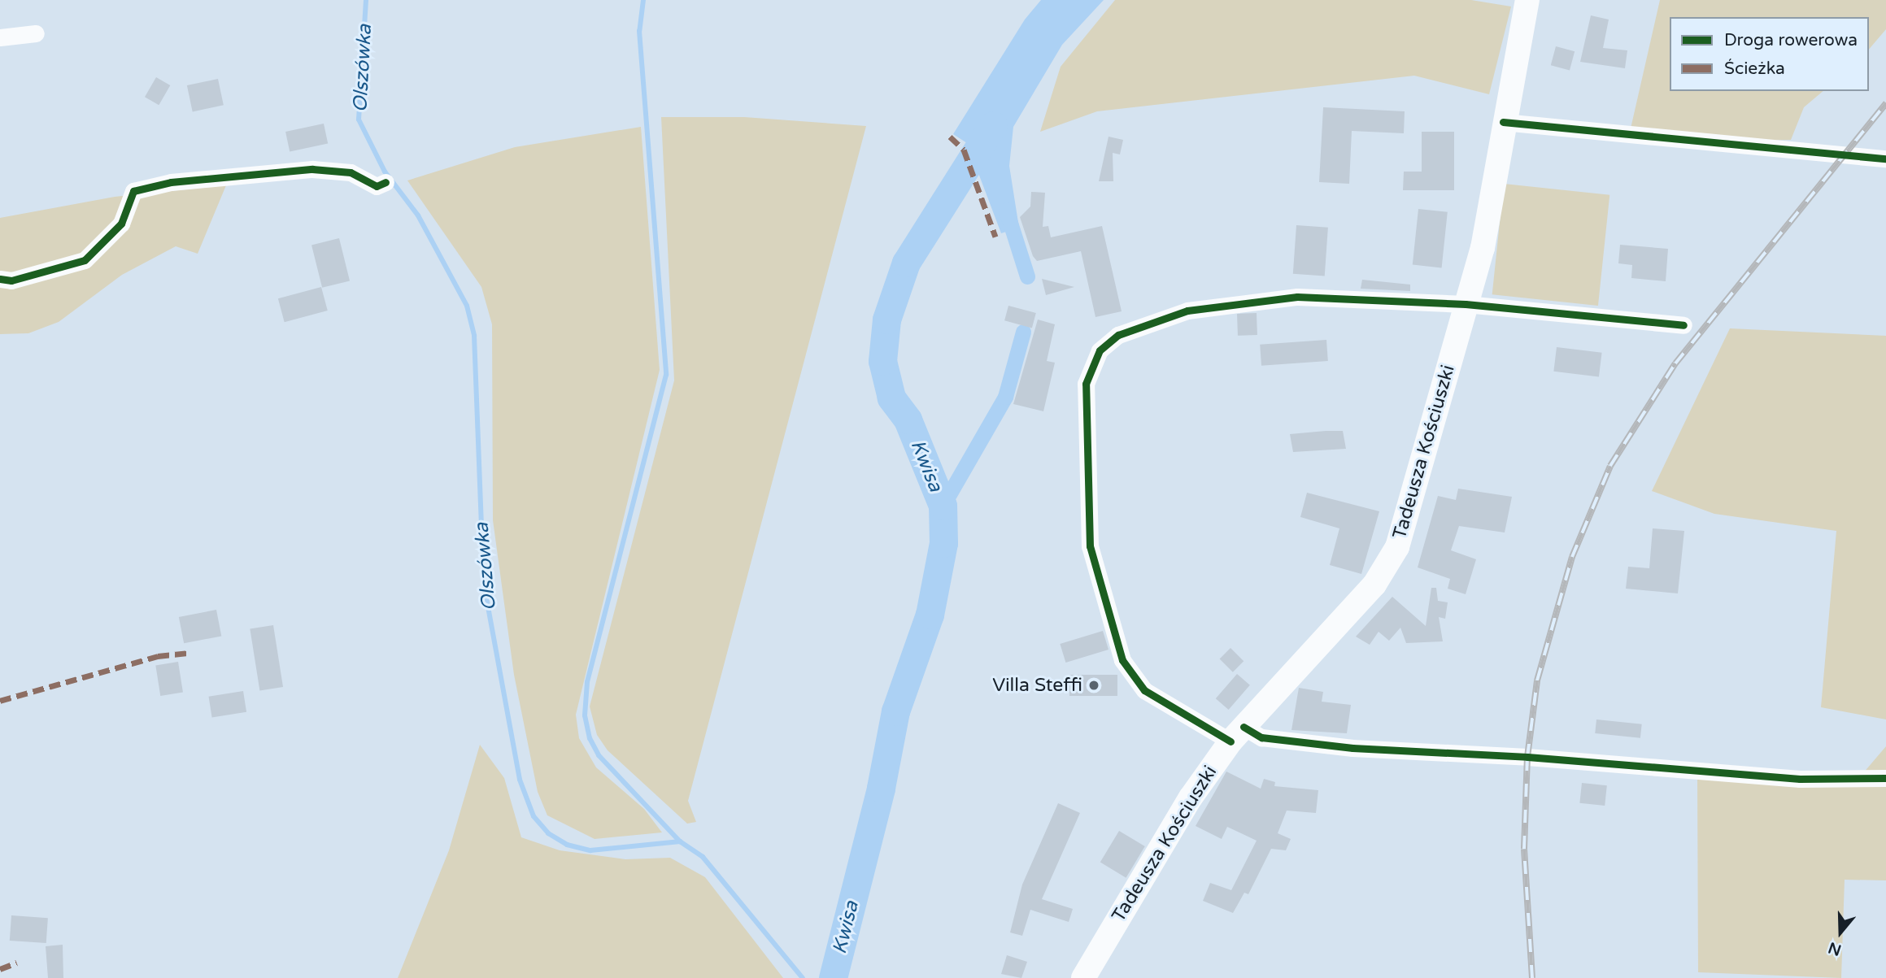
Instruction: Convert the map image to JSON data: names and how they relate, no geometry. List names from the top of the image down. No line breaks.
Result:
{"streets":{"main road":["Tadeusza Kościuszki"]},"water":["Olszówka","Kwisa"],"places":["Villa Steffi"],"legend":["Droga rowerowa","Ścieżka"],"north":"bottom"}
